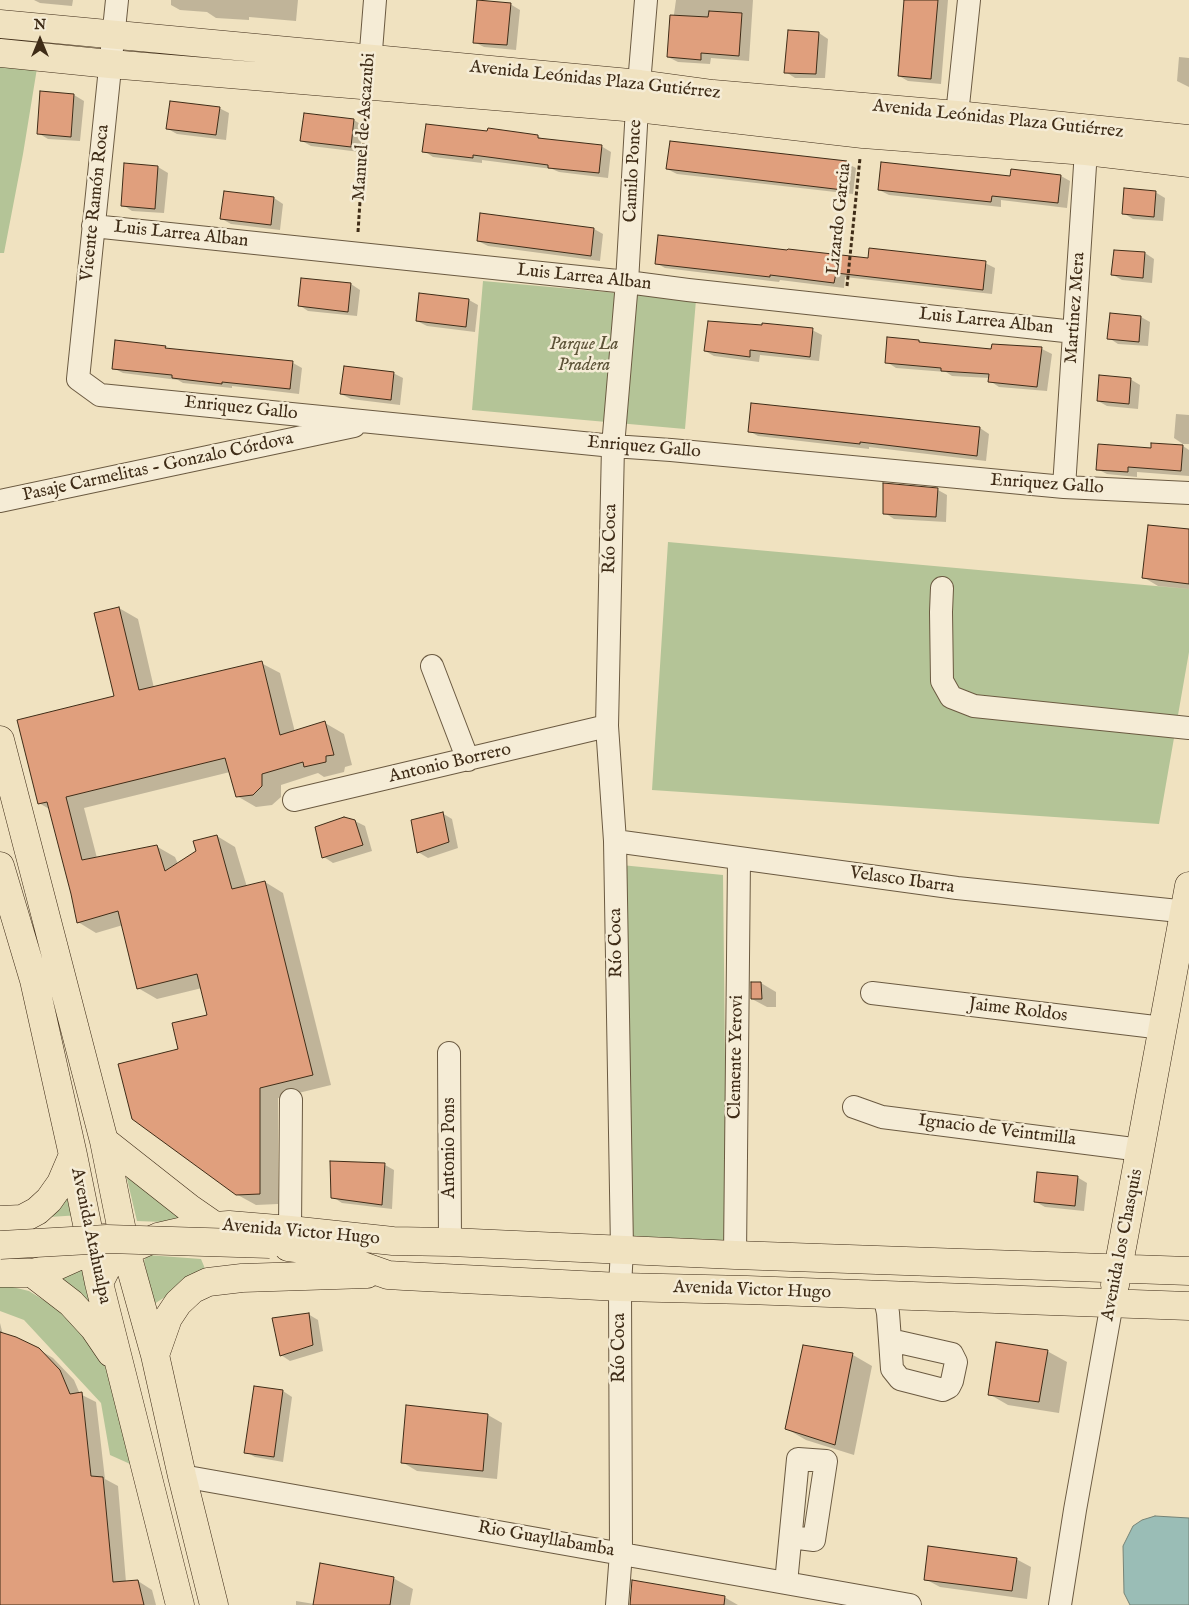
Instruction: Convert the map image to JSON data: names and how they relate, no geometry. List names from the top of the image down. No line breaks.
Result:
{"streets":{"main road":["Avenida Leónidas Plaza Gutiérrez","Avenida Victor Hugo","Avenida Atahualpa","Avenida los Chasquis"],"street":["Manuel de Ascazubi","Camilo Ponce","Vicente Ramón Roca","Luis Larrea Alban","Martinez Mera","Enriquez Gallo","Pasaje Carmelitas - Gonzalo Córdova","Río Coca","Antonio Borrero","Velasco Ibarra","Jaime Roldos","Clemente Yerovi","Ignacio de Veintmilla","Antonio Pons","Rio Guayllabamba"],"path":["Lizardo Garcia"]},"crossings":[["Avenida Leónidas Plaza Gutiérrez","Manuel de Ascazubi"],["Avenida Leónidas Plaza Gutiérrez","Camilo Ponce"],["Avenida Leónidas Plaza Gutiérrez","Vicente Ramón Roca"],["Avenida Leónidas Plaza Gutiérrez","Lizardo Garcia"],["Avenida Leónidas Plaza Gutiérrez","Martinez Mera"],["Manuel de Ascazubi","Luis Larrea Alban"],["Camilo Ponce","Luis Larrea Alban"],["Camilo Ponce","Río Coca"],["Vicente Ramón Roca","Luis Larrea Alban"],["Vicente Ramón Roca","Enriquez Gallo"],["Lizardo Garcia","Luis Larrea Alban"],["Luis Larrea Alban","Martinez Mera"],["Luis Larrea Alban","Río Coca"],["Martinez Mera","Enriquez Gallo"],["Enriquez Gallo","Pasaje Carmelitas - Gonzalo Córdova"],["Enriquez Gallo","Río Coca"],["Río Coca","Antonio Borrero"],["Río Coca","Velasco Ibarra"],["Río Coca","Avenida Victor Hugo"],["Río Coca","Rio Guayllabamba"],["Velasco Ibarra","Clemente Yerovi"],["Velasco Ibarra","Avenida los Chasquis"],["Jaime Roldos","Avenida los Chasquis"],["Clemente Yerovi","Avenida Victor Hugo"],["Ignacio de Veintmilla","Avenida los Chasquis"],["Antonio Pons","Avenida Victor Hugo"],["Avenida Victor Hugo","Avenida Atahualpa"],["Avenida Victor Hugo","Avenida los Chasquis"],["Avenida Atahualpa","Rio Guayllabamba"]],"parks":["Parque La Pradera"],"north":"top"}
